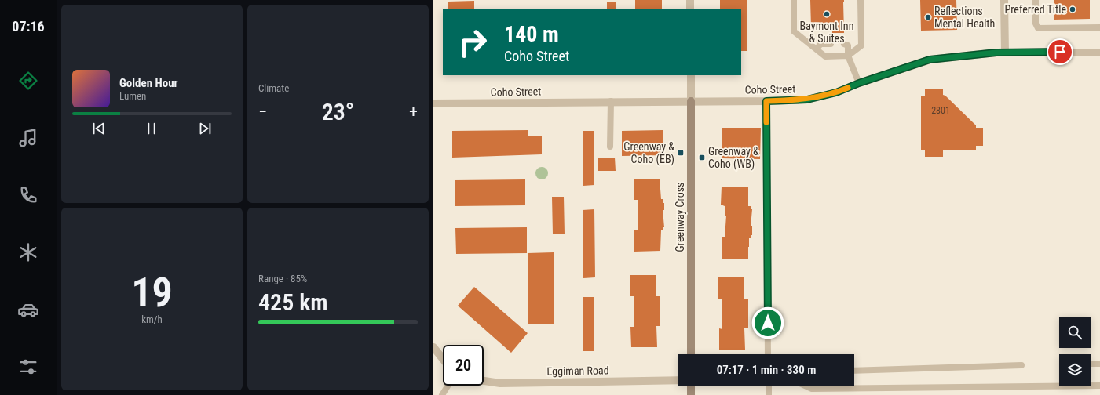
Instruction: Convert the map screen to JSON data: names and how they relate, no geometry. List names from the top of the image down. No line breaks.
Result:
{"streets":{"street":["Coho Street","Greenway Cross","Eggiman Road"]},"crossings":[["Coho Street","Greenway Cross"]],"places":{"other":["Preferred Title","Baymont Inn & Suites","Reflections Mental Health"],"transit":["Greenway & Coho (EB)","Greenway & Coho (WB)"]},"house_numbers":["2801"],"page":{"tabs":"07:16","tile":["Climate",["19","km/h"],["Range · 85%","425 km"]],"turn":["140 m","Coho Street"],"song":["Golden Hour","Lumen"],"heat":["−","23°","+"],"limit":"20","trip":"07:17 · 1 min · 330 m"}}
